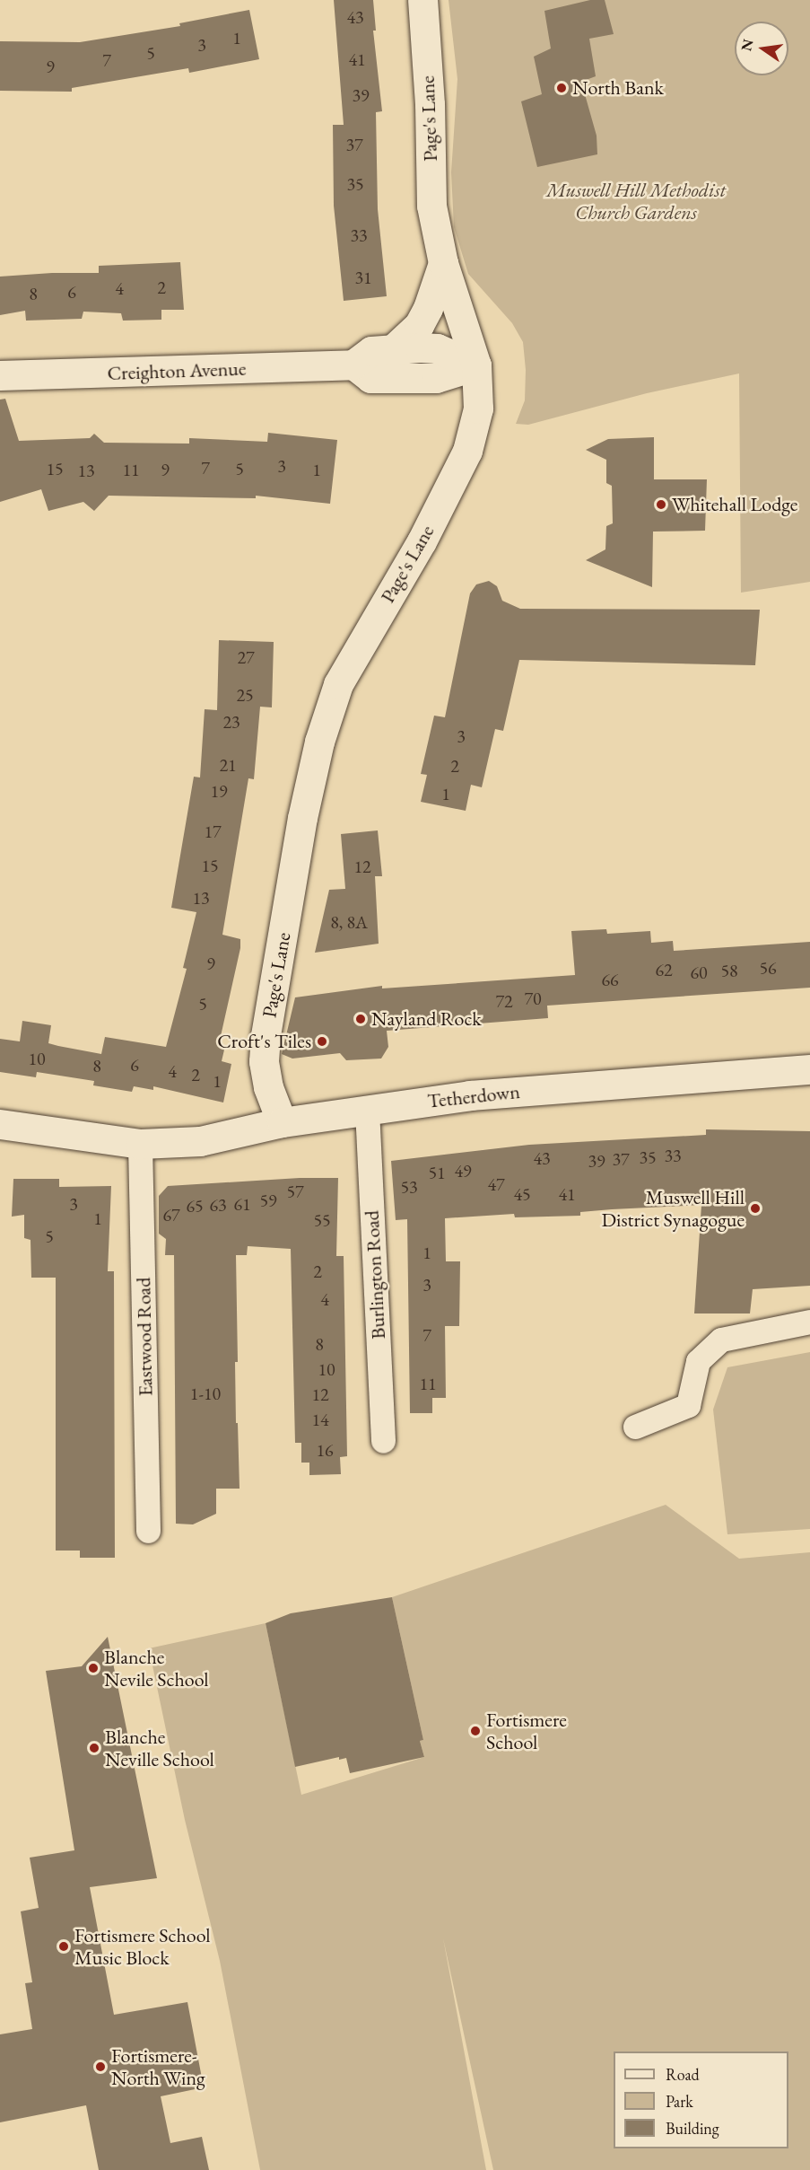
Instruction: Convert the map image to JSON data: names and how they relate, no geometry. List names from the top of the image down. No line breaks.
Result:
{"streets":{"street":["Page's Lane","Creighton Avenue","Tetherdown","Burlington Road","Eastwood Road"]},"crossings":[["Page's Lane","Creighton Avenue"],["Page's Lane","Tetherdown"],["Tetherdown","Burlington Road"],["Tetherdown","Eastwood Road"]],"parks":["Muswell Hill Methodist Church Gardens"],"places":["North Bank","Whitehall Lodge","Nayland Rock","Croft's Tiles","Muswell Hill District Synagogue","Blanche Nevile School","Fortismere School","Blanche Neville School","Fortismere School Music Block","Fortismere- North Wing"],"house_numbers":["43","1","3","5","41","7","9","39","37","35","33","31","2","4","6","8","3","7","15","5","11","9","1","13","27","25","23","3","21","2","19","1","17","15","12","13","8, 8A","9","56","62","58","60","66","70","72","5","10","6","8","4","2","1","33","35","43","37","39","49","51","47","53","57","45","41","59","3","61","63","65","67","1","55","5","1","2","3","4","7","8","10","11","1-10","12","14","16"],"legend":["Road","Park","Building"],"north":"left"}
